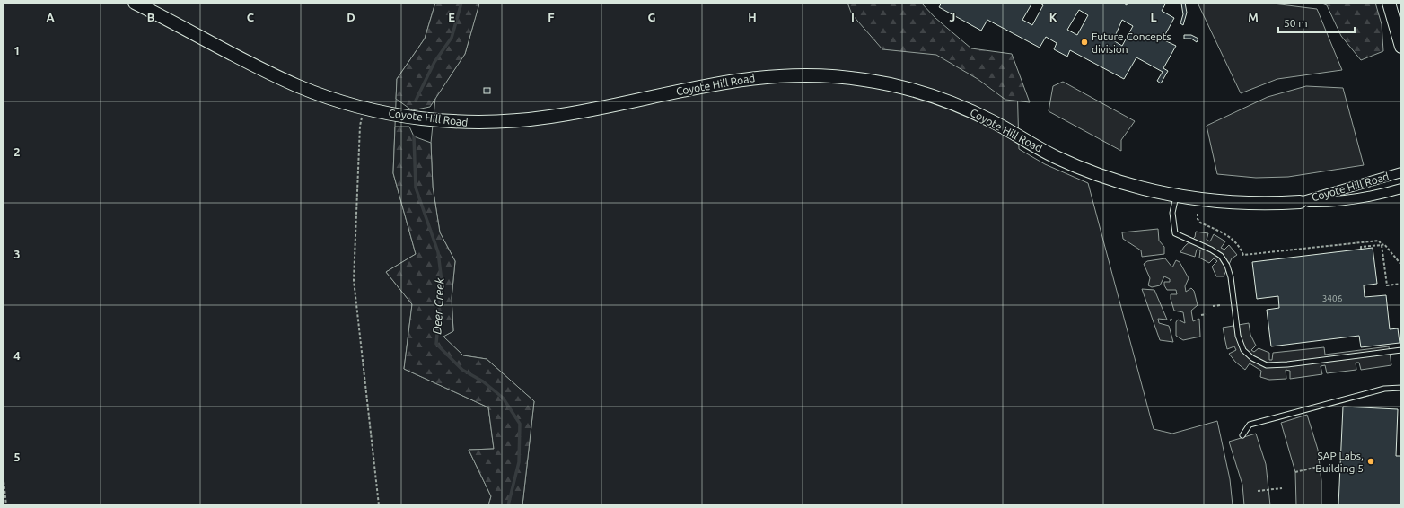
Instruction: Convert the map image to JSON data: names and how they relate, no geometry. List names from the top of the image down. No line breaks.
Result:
{"streets":{"street":["Coyote Hill Road"]},"water":["Deer Creek"],"places":["Future Concepts division","SAP Labs, Building 5"],"house_numbers":["3406"],"scale_bar":"50 m","grid":{"columns":["A","B","C","D","E","F","G","H","I","J","K","L","M"],"rows":["1","2","3","4","5"]}}
